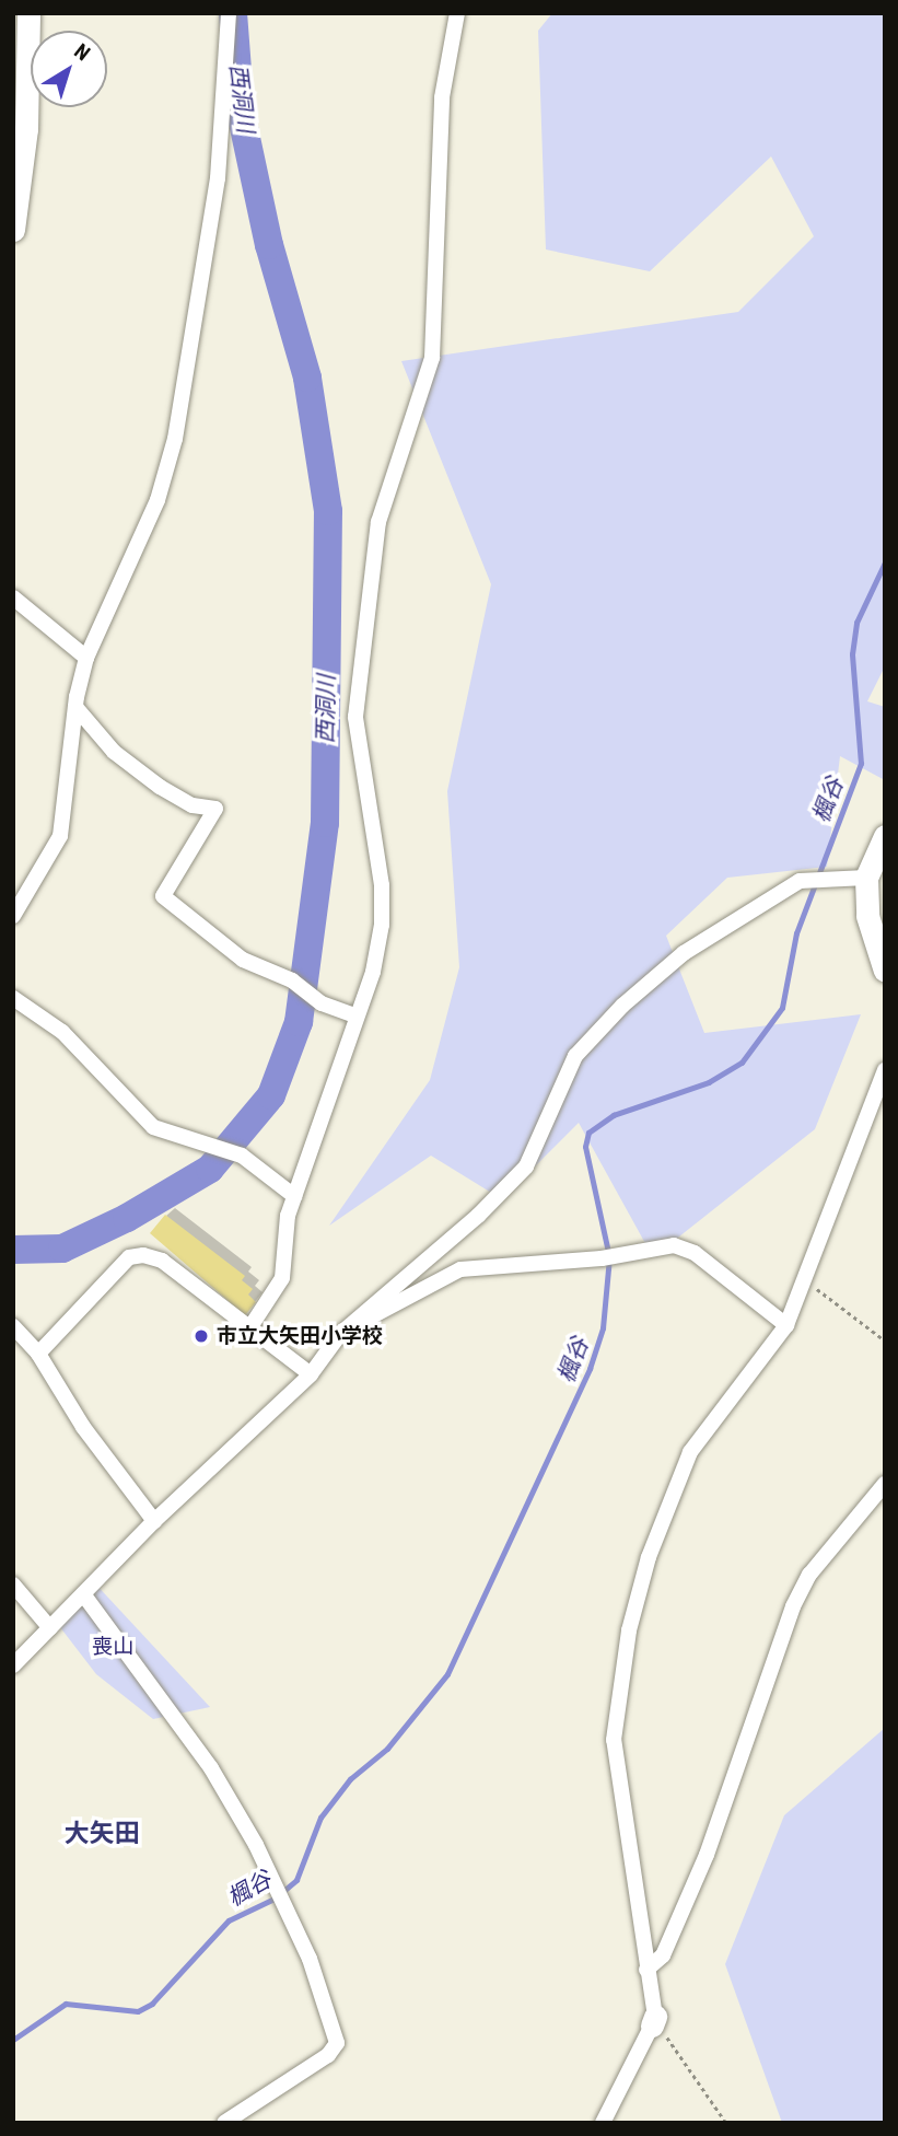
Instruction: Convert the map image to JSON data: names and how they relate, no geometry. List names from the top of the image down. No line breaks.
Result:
{"districts":["大矢田"],"water":["西洞川","楓谷"],"parks":["喪山"],"places":["市立大矢田小学校"],"north":"top right"}
